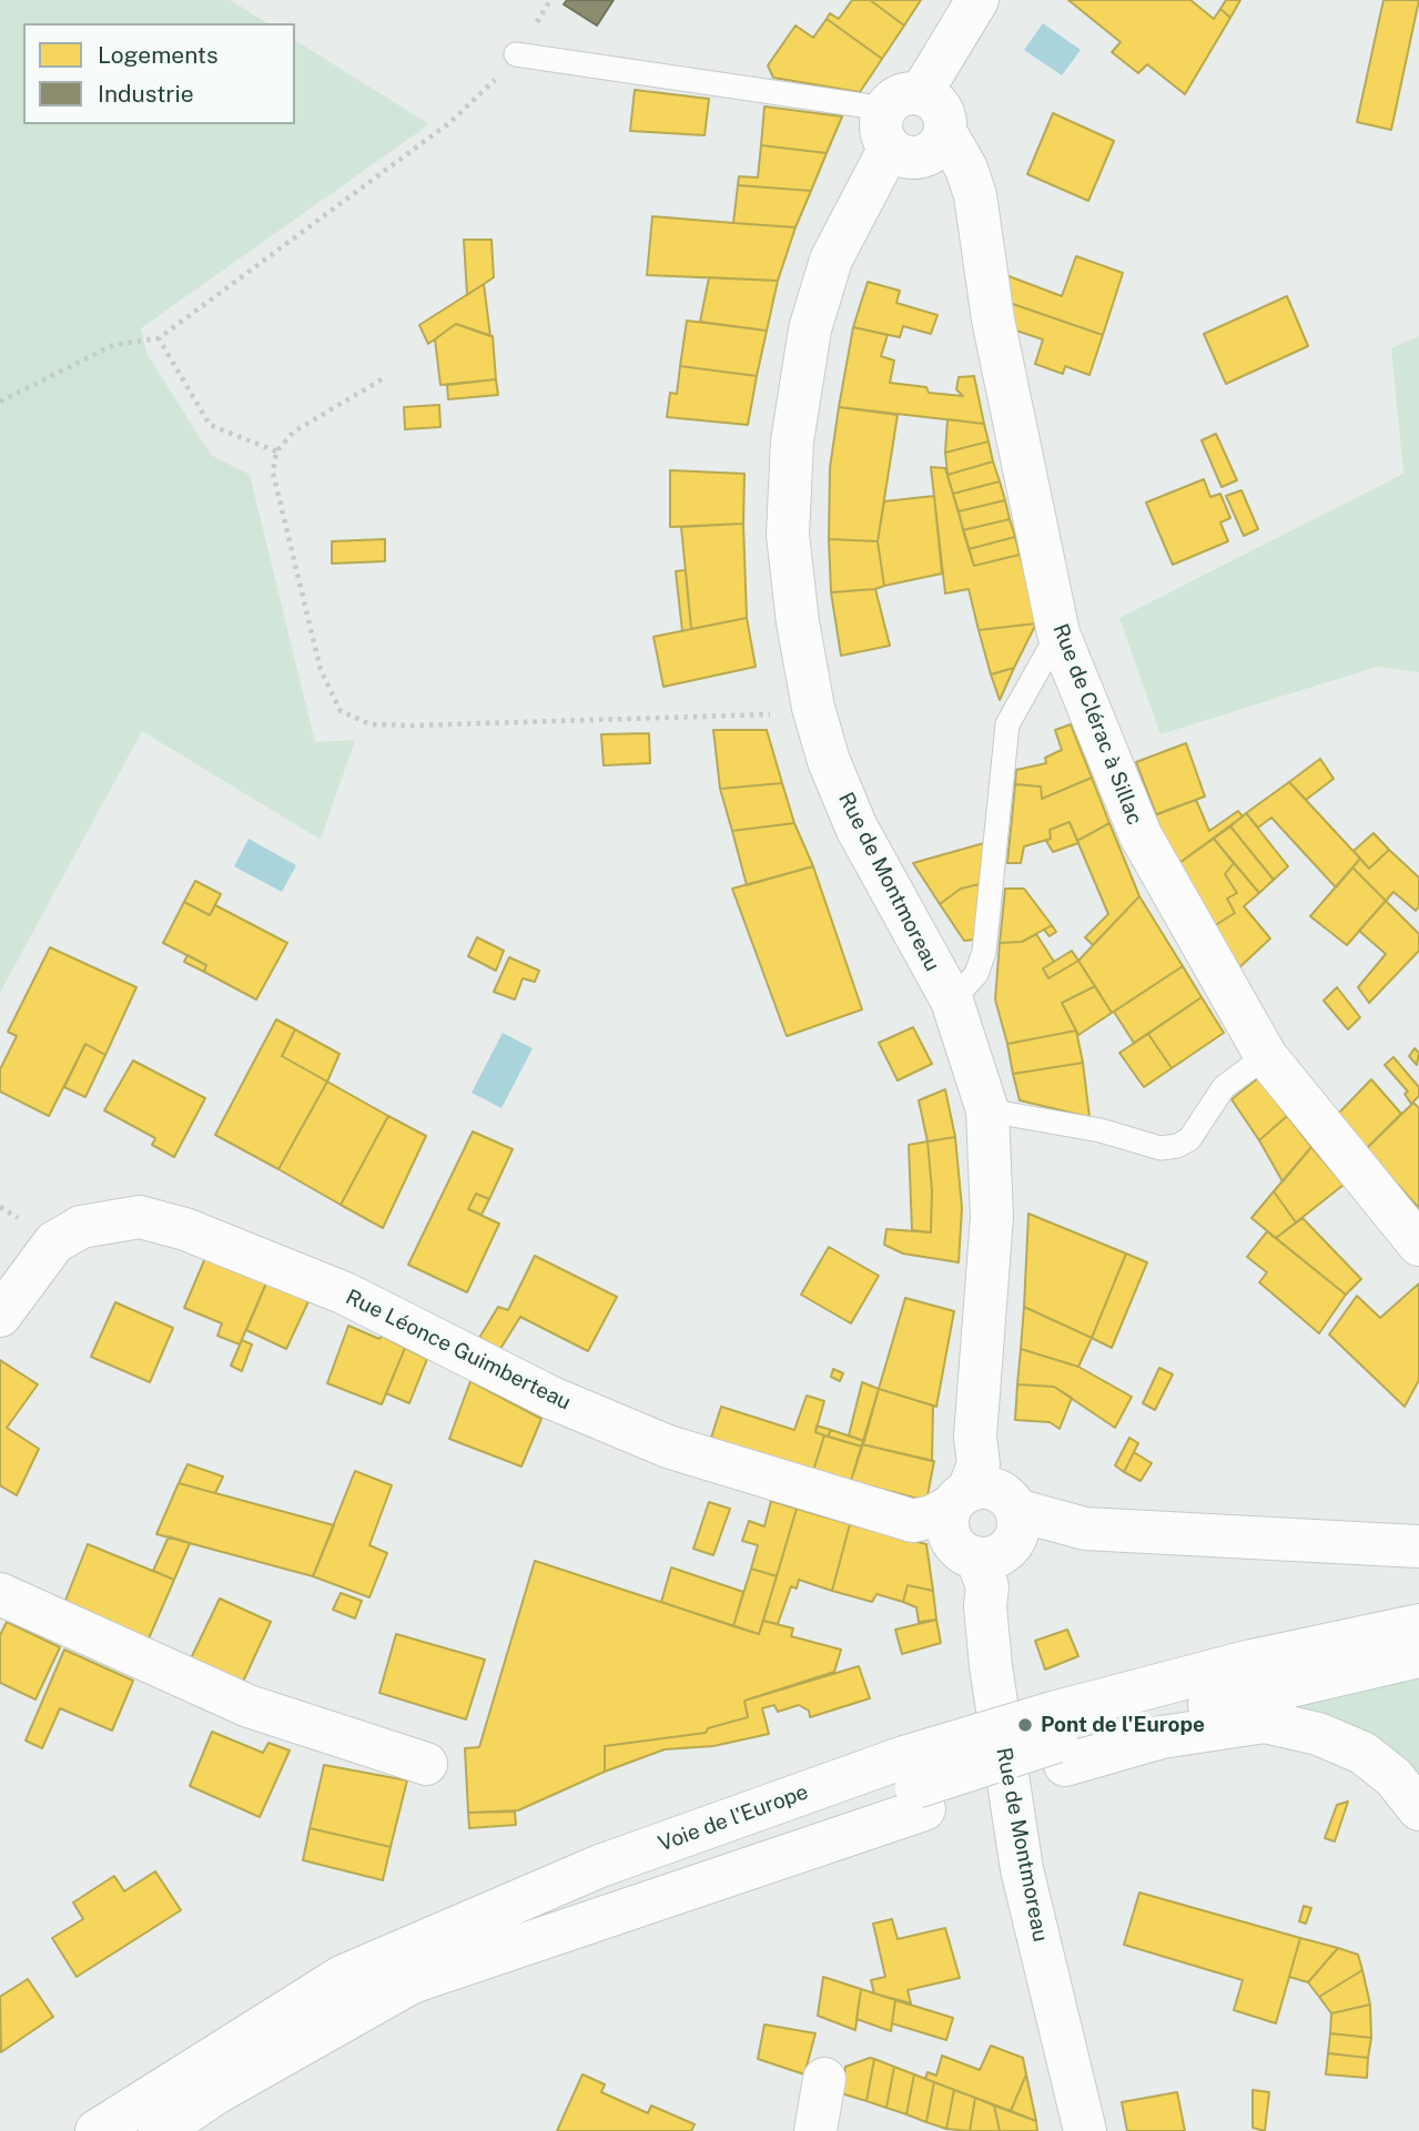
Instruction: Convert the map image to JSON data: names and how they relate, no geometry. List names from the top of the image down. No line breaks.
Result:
{"streets":{"main road":["Rue de Clérac à Sillac","Rue de Montmoreau","Rue Léonce Guimberteau","Voie de l'Europe"]},"crossings":[["Rue de Montmoreau","Rue Léonce Guimberteau"]],"places":["Pont de l'Europe"],"legend":["Logements","Industrie"]}
